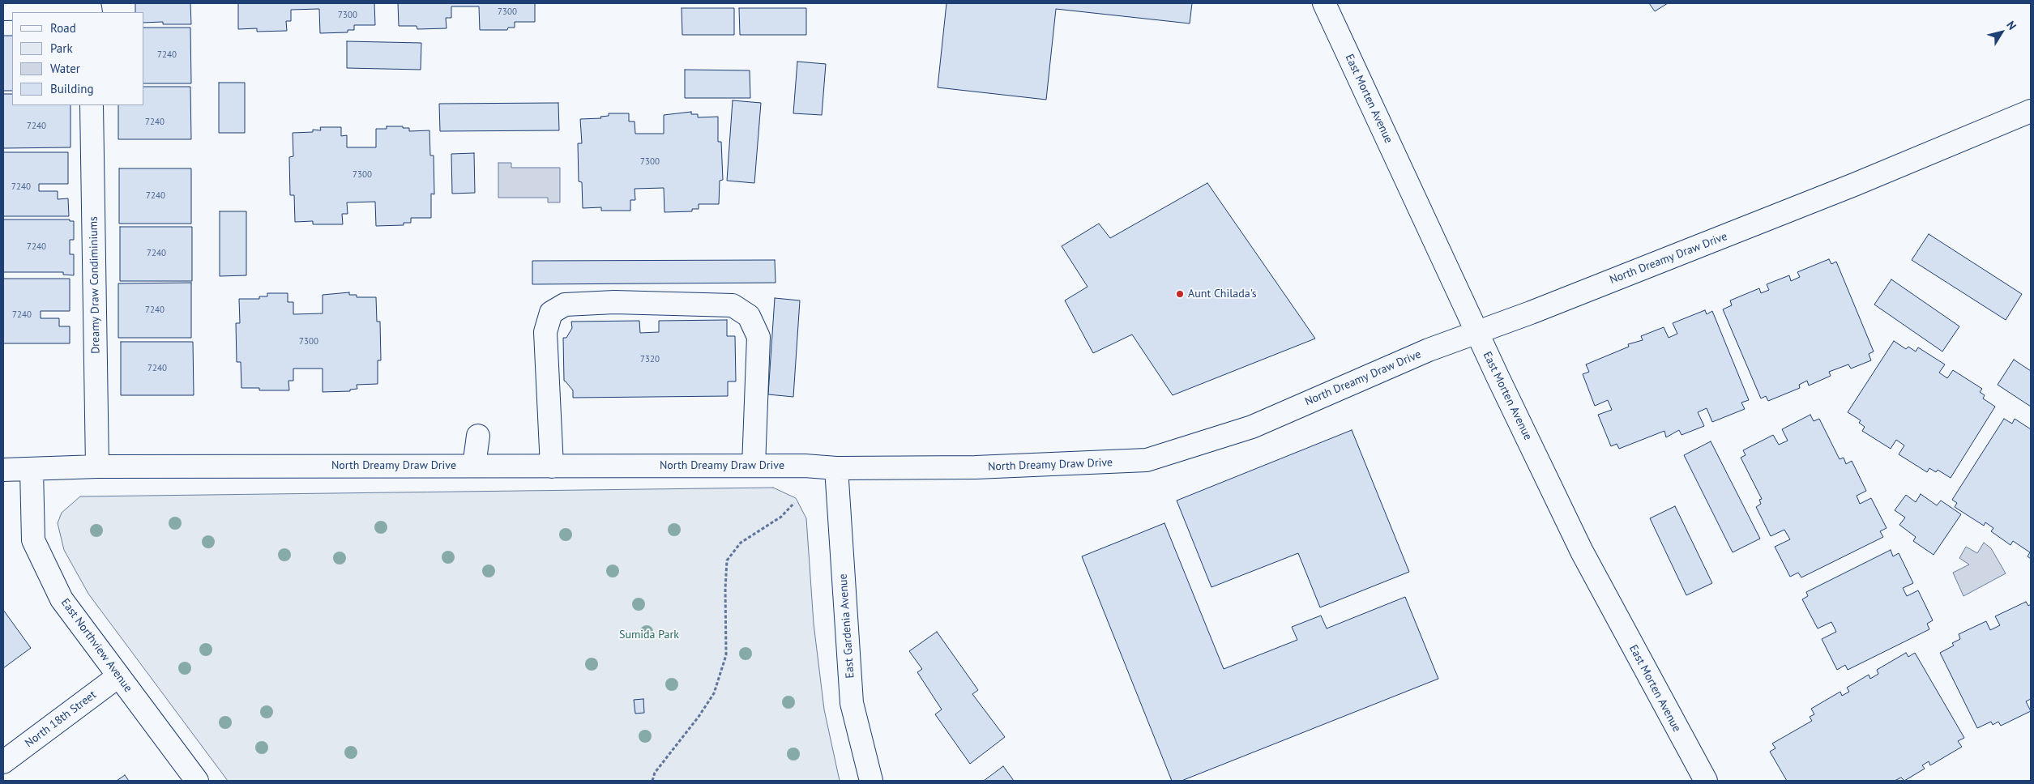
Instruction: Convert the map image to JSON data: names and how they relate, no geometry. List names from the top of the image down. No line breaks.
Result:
{"streets":{"street":["East Morten Avenue","North Dreamy Draw Drive","Dreamy Draw Condiminiums","East Gardenia Avenue","East Northview Avenue","North 18th Street"]},"crossings":[["East Morten Avenue","North Dreamy Draw Drive"],["North Dreamy Draw Drive","Dreamy Draw Condiminiums"],["North Dreamy Draw Drive","East Gardenia Avenue"],["North Dreamy Draw Drive","East Northview Avenue"],["East Northview Avenue","North 18th Street"]],"parks":["Sumida Park"],"places":["Aunt Chilada's"],"house_numbers":["7300","7300","7240","7240","7240","7300","7300","7240","7240","7240","7240","7240","7240","7300","7320","7240"],"legend":["Road","Park","Water","Building"],"north":"top right"}
